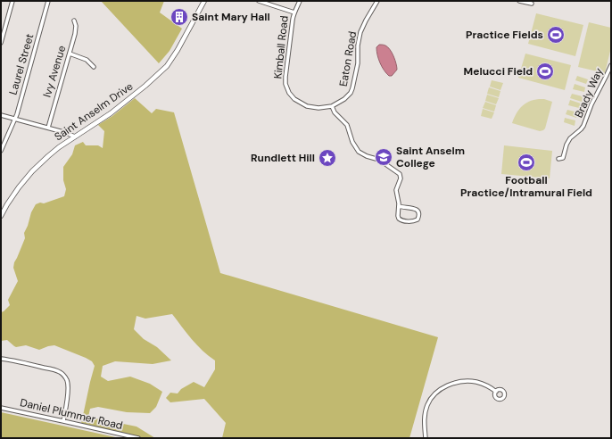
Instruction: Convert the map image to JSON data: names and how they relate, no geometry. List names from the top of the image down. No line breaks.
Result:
{"streets":{"street":["Kimball Road","Eaton Road","Laurel Street","Ivy Avenue","Brady Way","Saint Anselm Drive","Daniel Plummer Road"]},"crossings":[["Kimball Road","Eaton Road"]],"places":{"building":["Saint Mary Hall"],"sports":["Practice Fields","Melucci Field","Football Practice/Intramural Field"],"school or university":["Saint Anselm College"],"place":["Rundlett Hill"]}}
